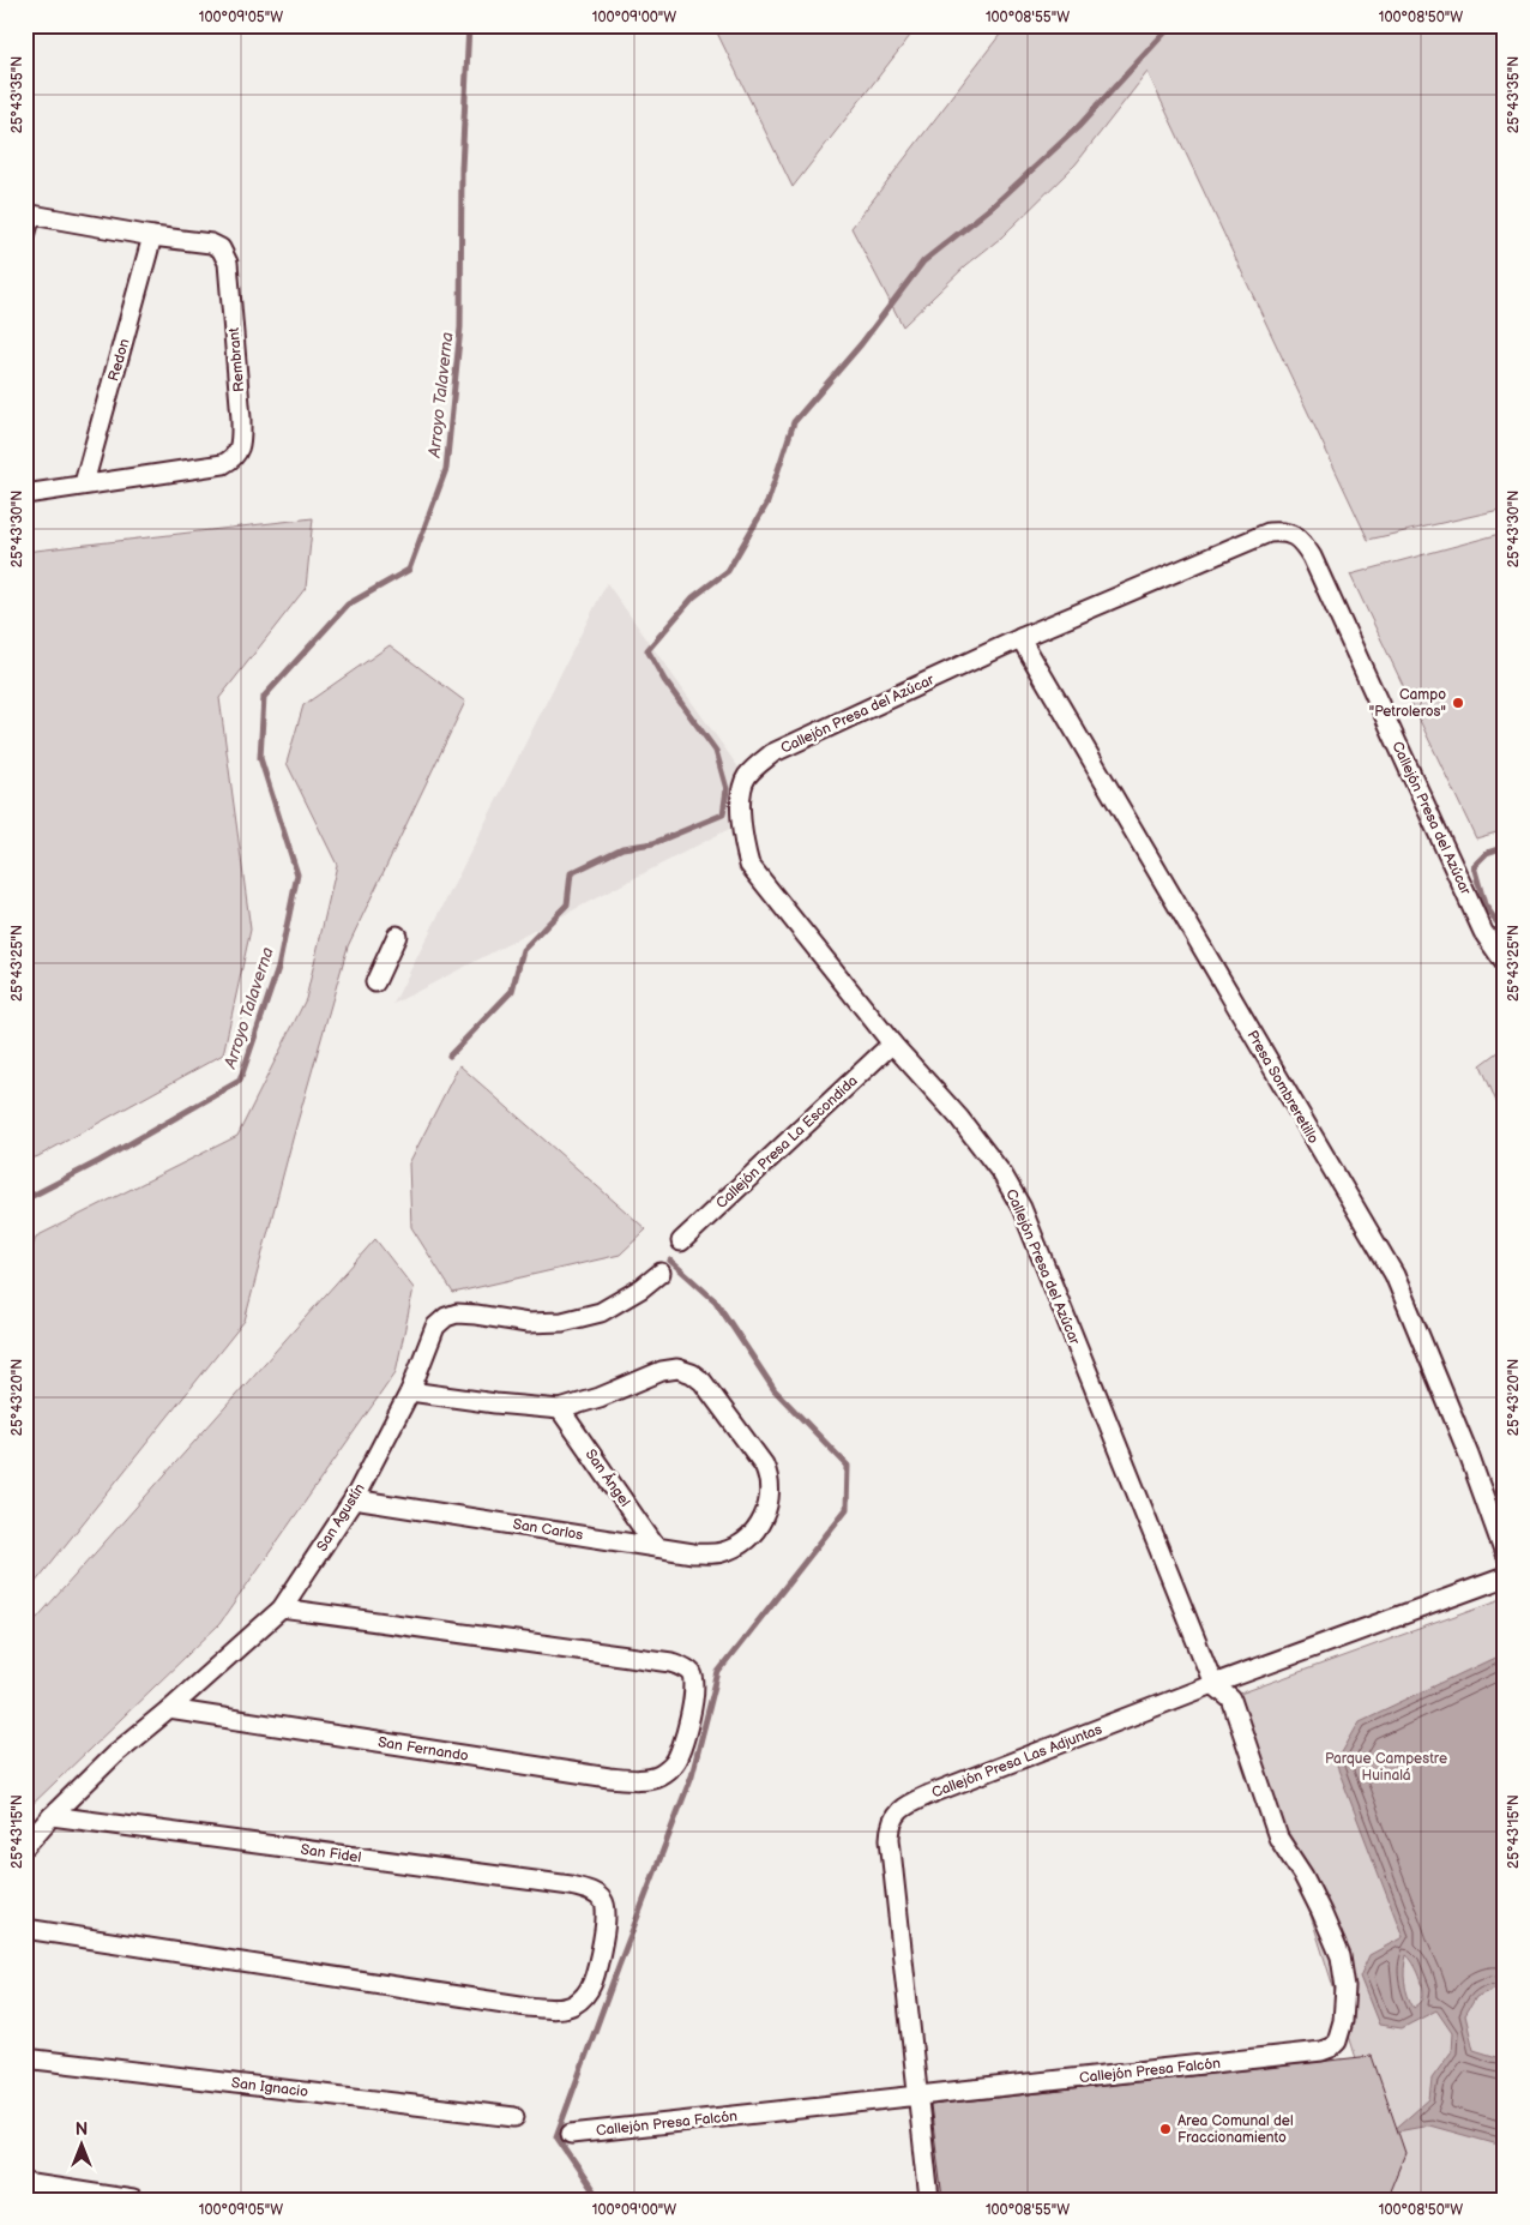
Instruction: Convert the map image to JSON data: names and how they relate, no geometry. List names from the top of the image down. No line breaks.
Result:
{"streets":{"street":["Redon","Rembrant","Callejón Presa del Azúcar","Presa Sombreretillo","Callejón Presa La Escondida","San Ángel","San Agustín","San Carlos","San Fernando","Callejón Presa Las Adjuntas","San Fidel","Callejón Presa Falcón","San Ignacio"]},"crossings":[["Redon","Rembrant"],["Callejón Presa del Azúcar","Presa Sombreretillo"],["Callejón Presa del Azúcar","Callejón Presa La Escondida"],["Callejón Presa del Azúcar","Callejón Presa Las Adjuntas"],["Callejón Presa del Azúcar","Callejón Presa Falcón"],["San Ángel","San Carlos"],["San Agustín","San Carlos"],["San Agustín","San Fernando"],["San Agustín","San Fidel"],["Callejón Presa Las Adjuntas","Callejón Presa Falcón"]],"water":["Arroyo Talaverna"],"parks":["Parque Campestre Huinalá"],"places":["Campo \"Petroleros\"","Area Comunal del Fraccionamiento"],"north":"top","coordinates":["100°09'05\"W","100°09'00\"W","100°08'55\"W","100°08'50\"W","25°43'35\"N","25°43'30\"N","25°43'25\"N","25°43'20\"N","25°43'15\"N"]}
